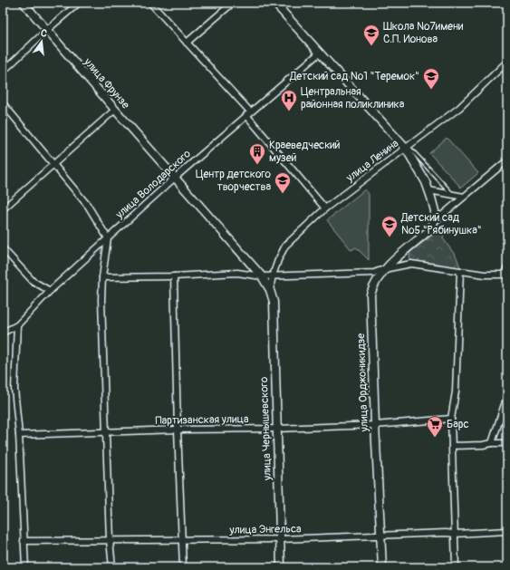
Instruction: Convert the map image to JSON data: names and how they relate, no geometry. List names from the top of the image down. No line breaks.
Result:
{"streets":{"street":["улица Фрунзе","улица Ленина","улица Володарского","улица Орджоникидзе","Партизанская улица","улица Чернышевского","улица Энгельса"]},"crossings":[["улица Фрунзе","улица Володарского"],["улица Фрунзе","улица Чернышевского"],["улица Ленина","улица Чернышевского"],["улица Орджоникидзе","Партизанская улица"],["улица Орджоникидзе","улица Энгельса"],["Партизанская улица","улица Чернышевского"],["улица Чернышевского","улица Энгельса"]],"places":{"school or university":["Школа №7имени С.П. Ионова","Детский сад №1 \"Теремок\"","Центр детского творчества","Детский сад №5 \"Рябинушка\""],"hospital":["Центральная районная поликлиника"],"building":["Краеведческий музей"],"supermarket":["Барс"]},"north":"top"}
